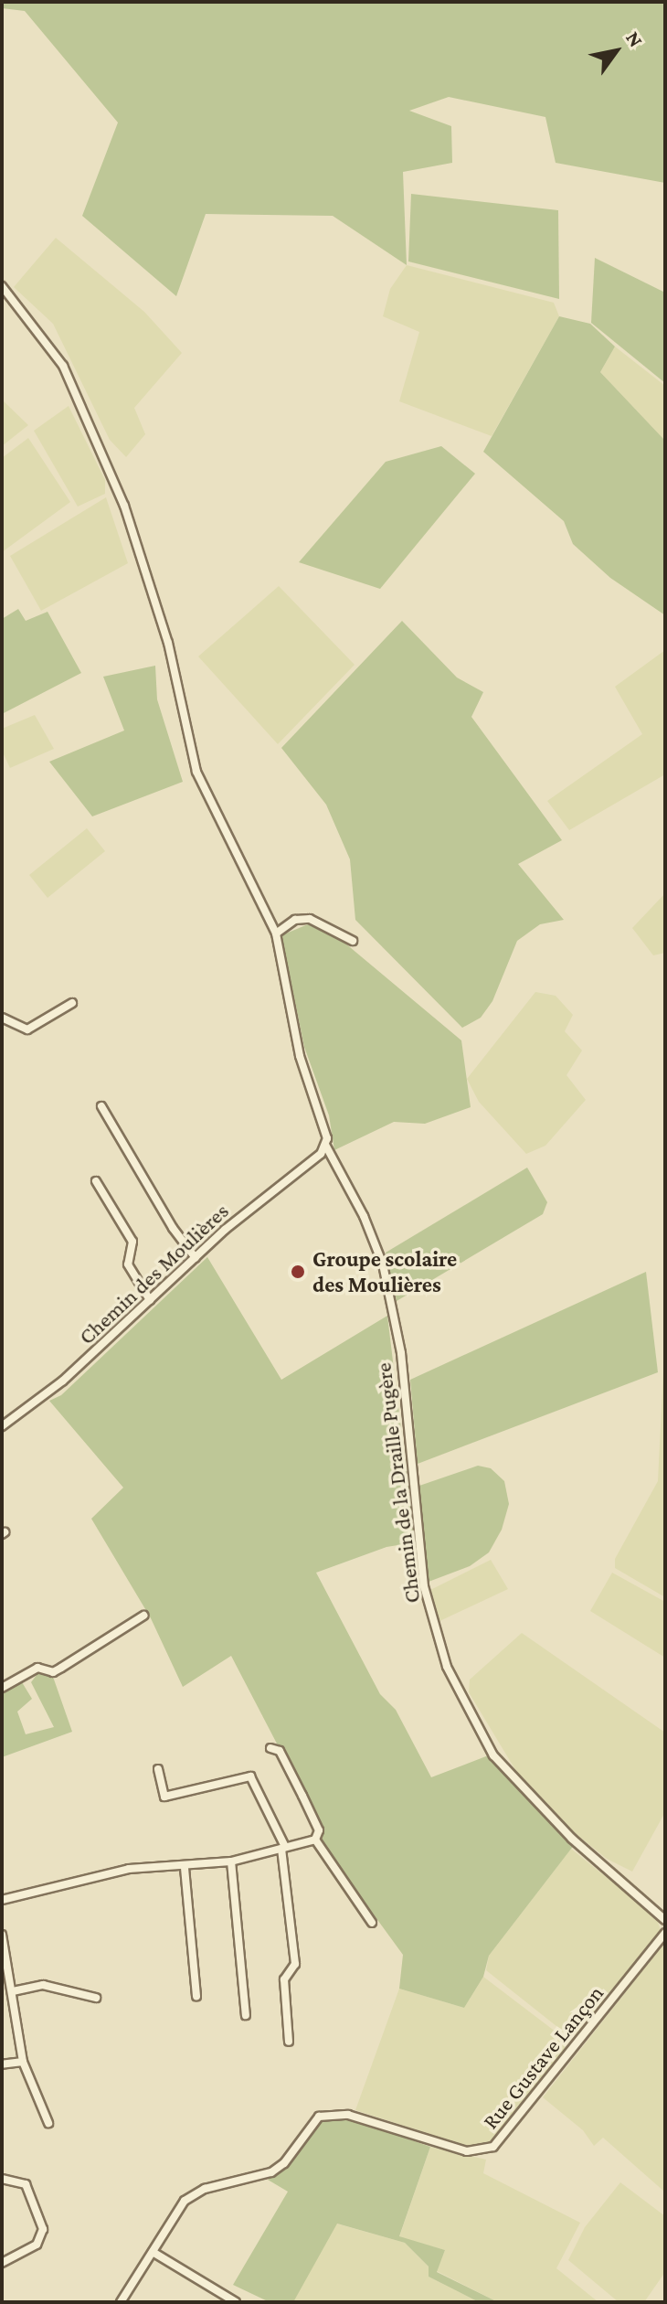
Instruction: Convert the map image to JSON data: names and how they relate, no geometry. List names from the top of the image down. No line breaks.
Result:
{"streets":{"street":["Chemin des Moulières","Chemin de la Draille Pugère","Rue Gustave Lançon"]},"crossings":[["Chemin des Moulières","Chemin de la Draille Pugère"]],"places":["Groupe scolaire des Moulières"],"north":"top right"}
